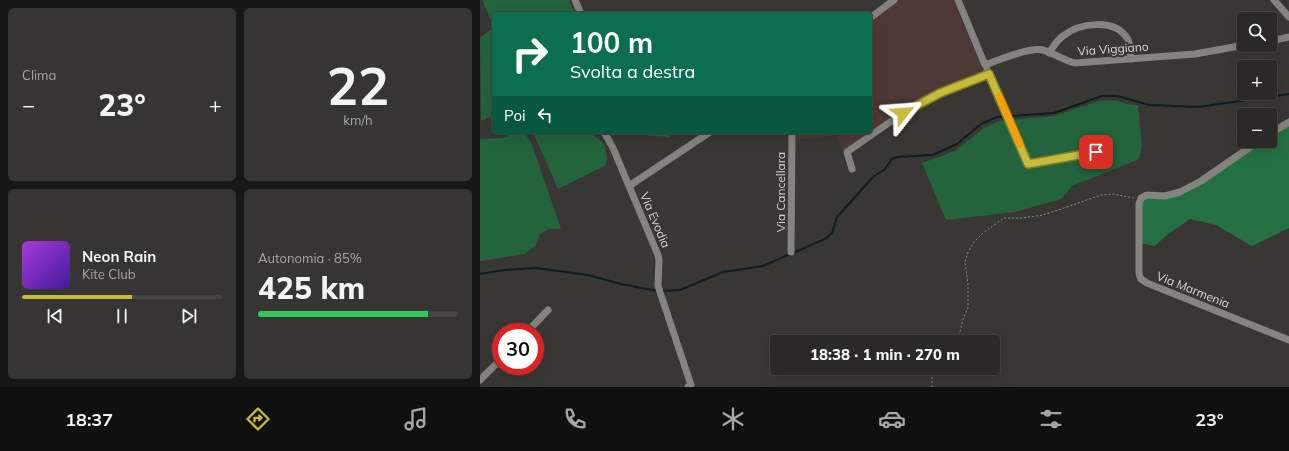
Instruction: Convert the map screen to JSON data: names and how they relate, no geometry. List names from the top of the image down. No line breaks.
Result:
{"streets":{"street":["Via Viggiano","Via Cancellara","Via Evodia","Via Marmenia"]},"page":{"tile":["Clima",["22","km/h"],["Autonomia · 85%","425 km"]],"map_buttons":["+","−"],"turn":["100 m","Svolta a destra"],"heat":["−","23°","+"],"then":"Poi","song":["Neon Rain","Kite Club"],"limit":"30","trip":"18:38 · 1 min · 270 m","tabs":["18:37","23°"]}}
